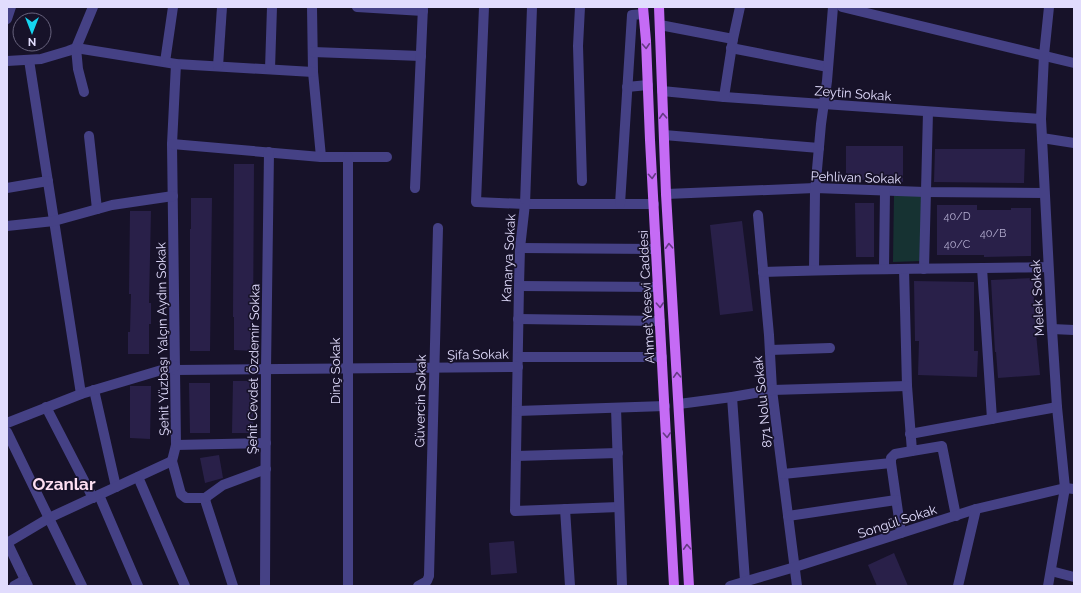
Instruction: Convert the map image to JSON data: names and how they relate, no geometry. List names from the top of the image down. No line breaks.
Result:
{"streets":{"main road":["Ahmet Yesevi Caddesi"],"street":["Zeytin Sokak","Pehlivan Sokak","Kanarya Sokak","Melek Sokak","Şehit Yüzbaşı Yalçın Aydın Sokak","Şifa Sokak","Şehit Cevdet Özdemir Sokka","Dinç Sokak","Güvercin Sokak","871 Nolu Sokak","Songül Sokak"]},"crossings":[["Zeytin Sokak","Ahmet Yesevi Caddesi"],["Zeytin Sokak","Melek Sokak"],["Pehlivan Sokak","Ahmet Yesevi Caddesi"],["Pehlivan Sokak","Melek Sokak"],["Kanarya Sokak","Şifa Sokak"],["Ahmet Yesevi Caddesi","Şifa Sokak"],["Melek Sokak","Songül Sokak"],["Şehit Yüzbaşı Yalçın Aydın Sokak","Şifa Sokak"],["Şifa Sokak","Şehit Cevdet Özdemir Sokka"],["Şifa Sokak","Dinç Sokak"],["Şifa Sokak","Güvercin Sokak"],["871 Nolu Sokak","Songül Sokak"]],"districts":["Ozanlar"],"house_numbers":["40/D","40/B","40/C"],"north":"bottom"}
